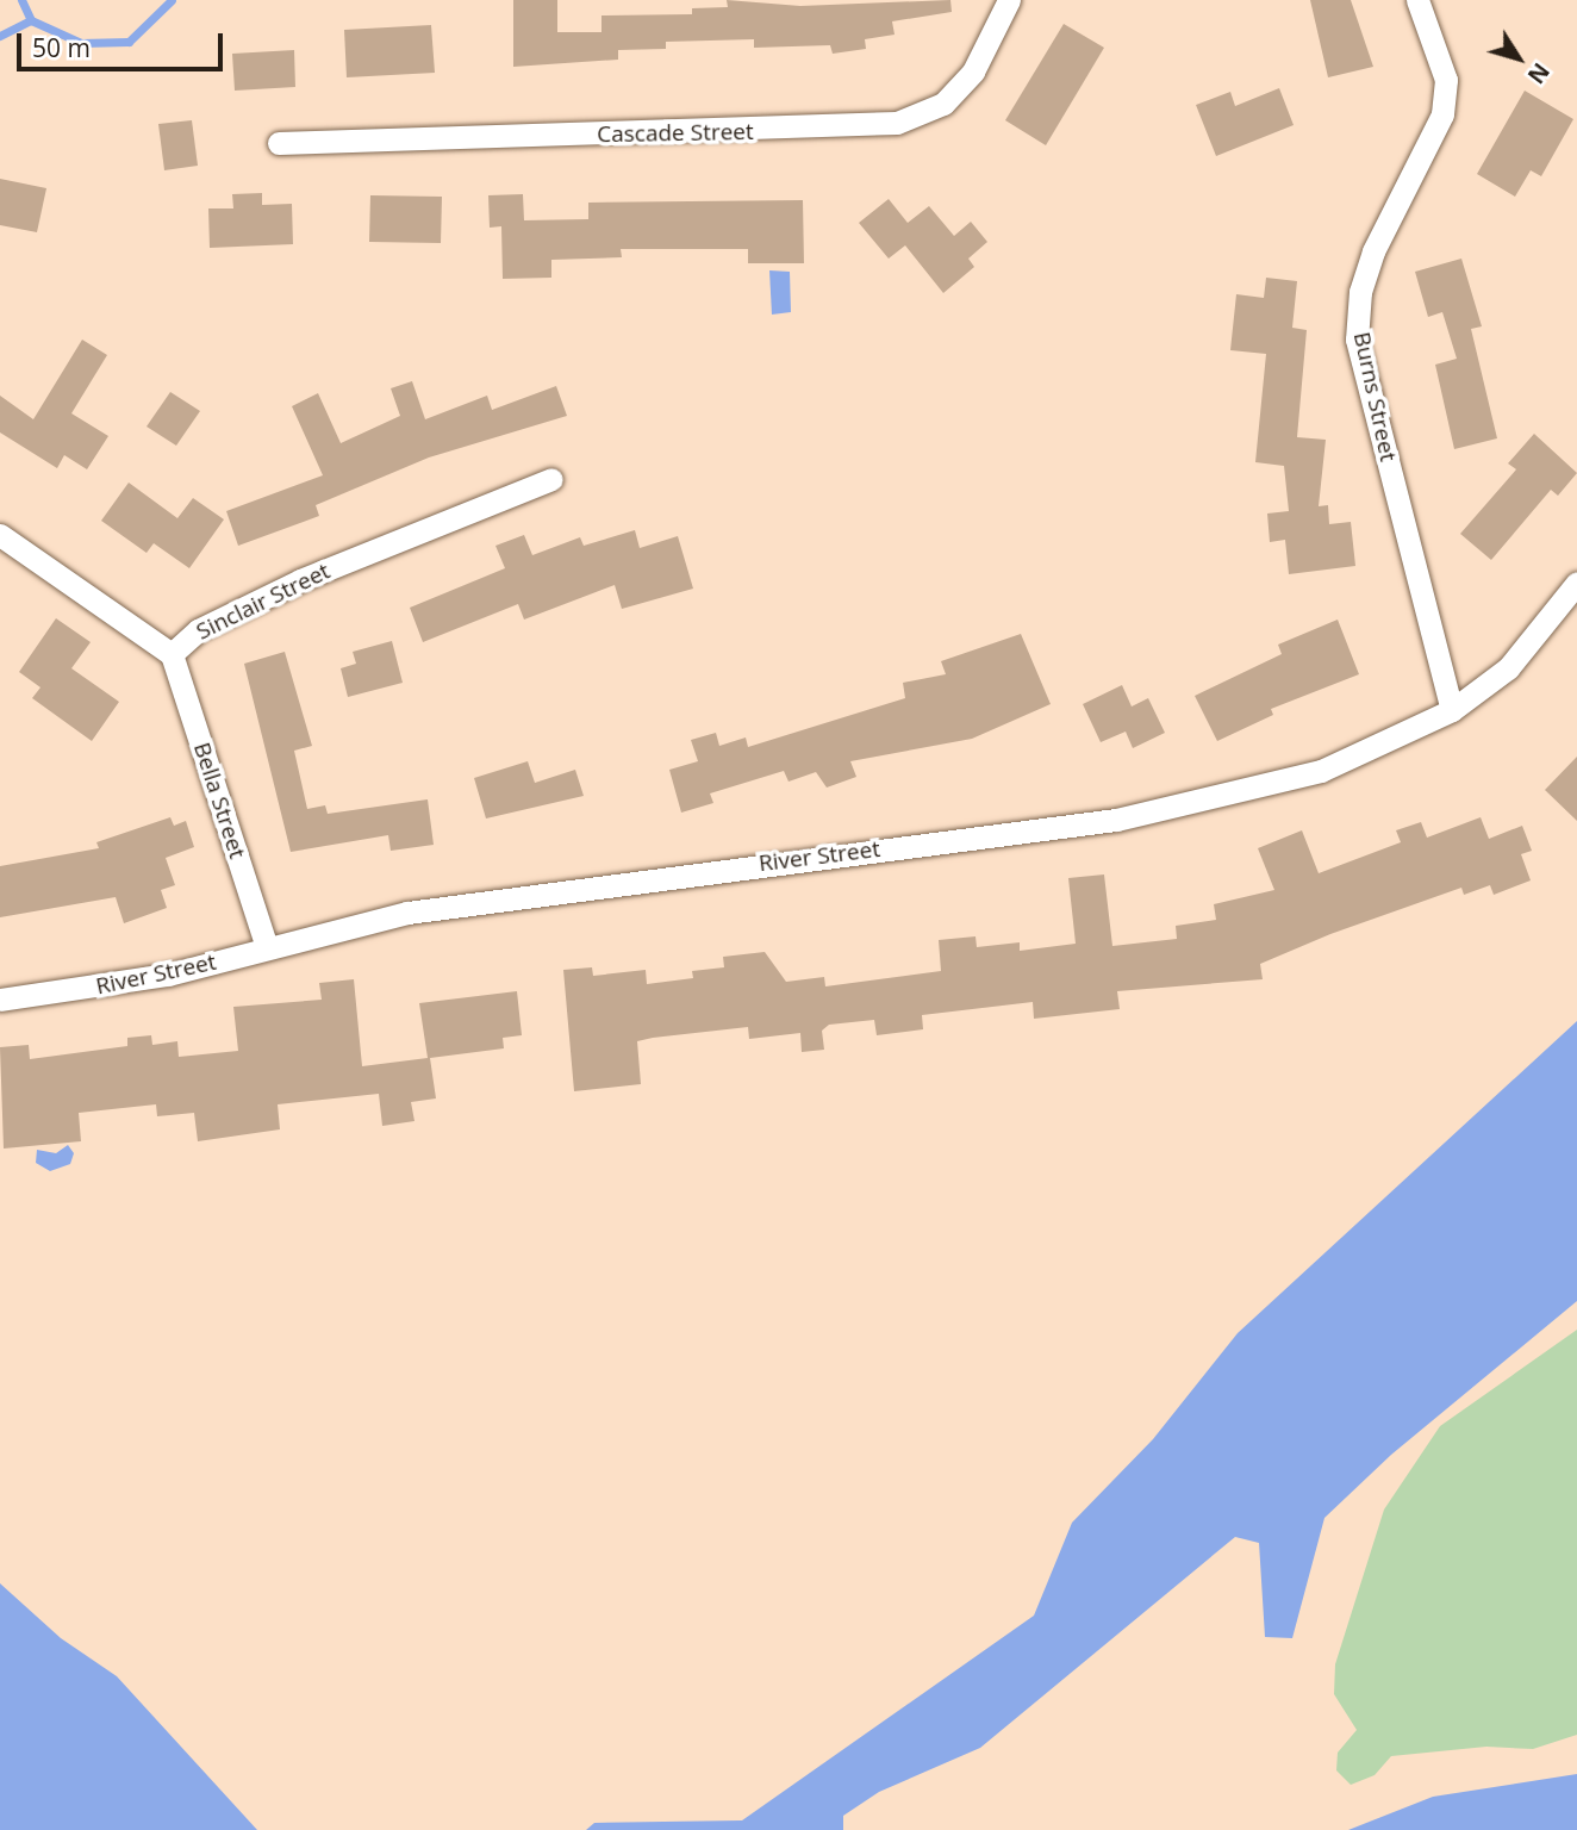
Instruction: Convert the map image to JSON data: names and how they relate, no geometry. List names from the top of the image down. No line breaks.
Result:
{"streets":{"street":["Cascade Street","Burns Street","Sinclair Street","Bella Street","River Street"]},"crossings":[["Burns Street","River Street"],["Sinclair Street","Bella Street"],["Bella Street","River Street"]],"scale_bar":"50 m","north":"bottom right"}
